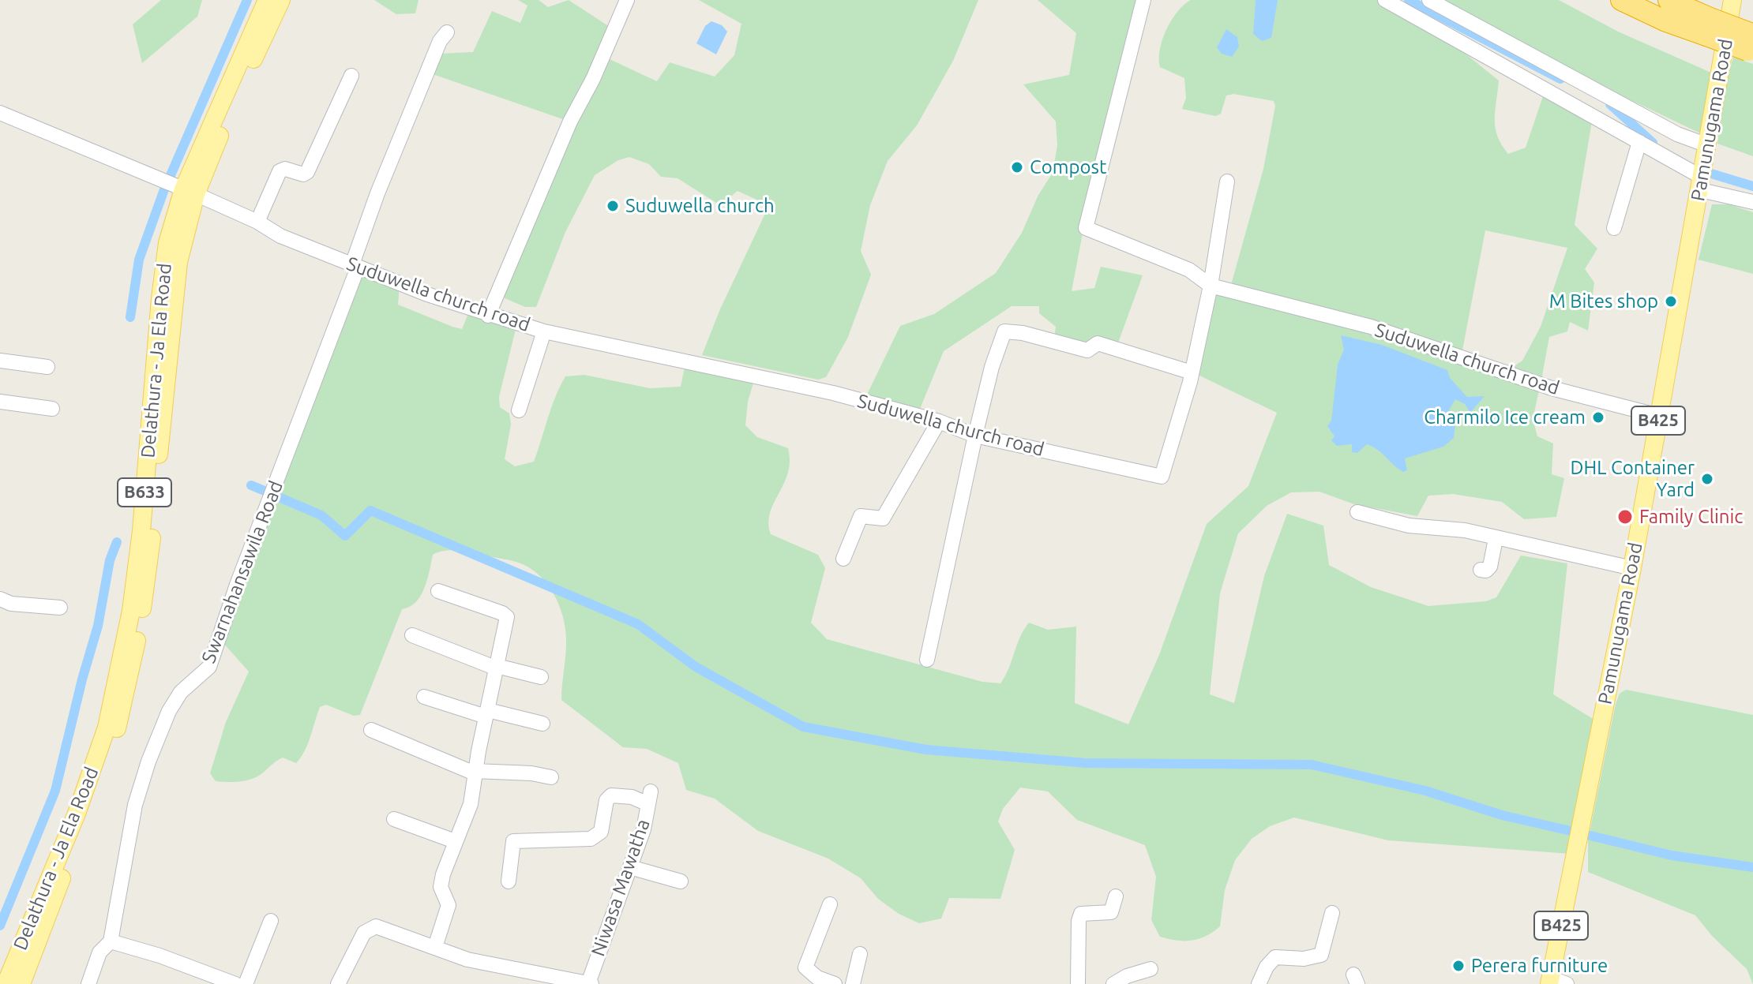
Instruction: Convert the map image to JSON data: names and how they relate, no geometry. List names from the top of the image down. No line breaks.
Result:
{"streets":{"main road":["Pamunugama Road","Delathura - Ja Ela Road","B425","B633"],"street":["Suduwella church road","Swarnahansawila Road","Niwasa Mawatha"]},"crossings":[["Pamunugama Road","Suduwella church road"],["Suduwella church road","Delathura - Ja Ela Road"],["Suduwella church road","Swarnahansawila Road"]],"places":["Compost","Suduwella church","M Bites shop","Charmilo Ice cream","DHL Container Yard","Family Clinic","Perera furniture"]}
